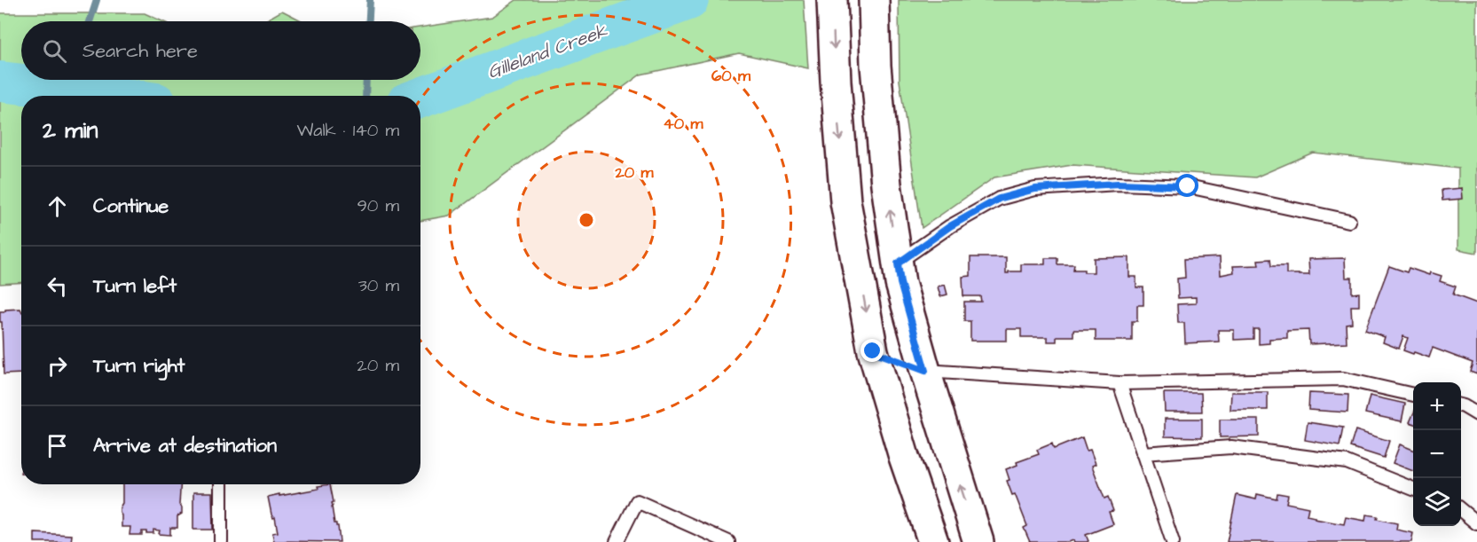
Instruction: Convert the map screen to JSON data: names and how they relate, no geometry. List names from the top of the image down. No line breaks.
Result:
{"water":["Gilleland Creek"],"page":{"search":"Search here","heading":["2 min","Walk · 140 m"],"list":[["Continue","90 m"],["Turn left","30 m"],["Turn right","20 m"],"Arrive at destination"],"map_buttons":["+","−"]},"rings":["60 m","40 m","20 m"]}
